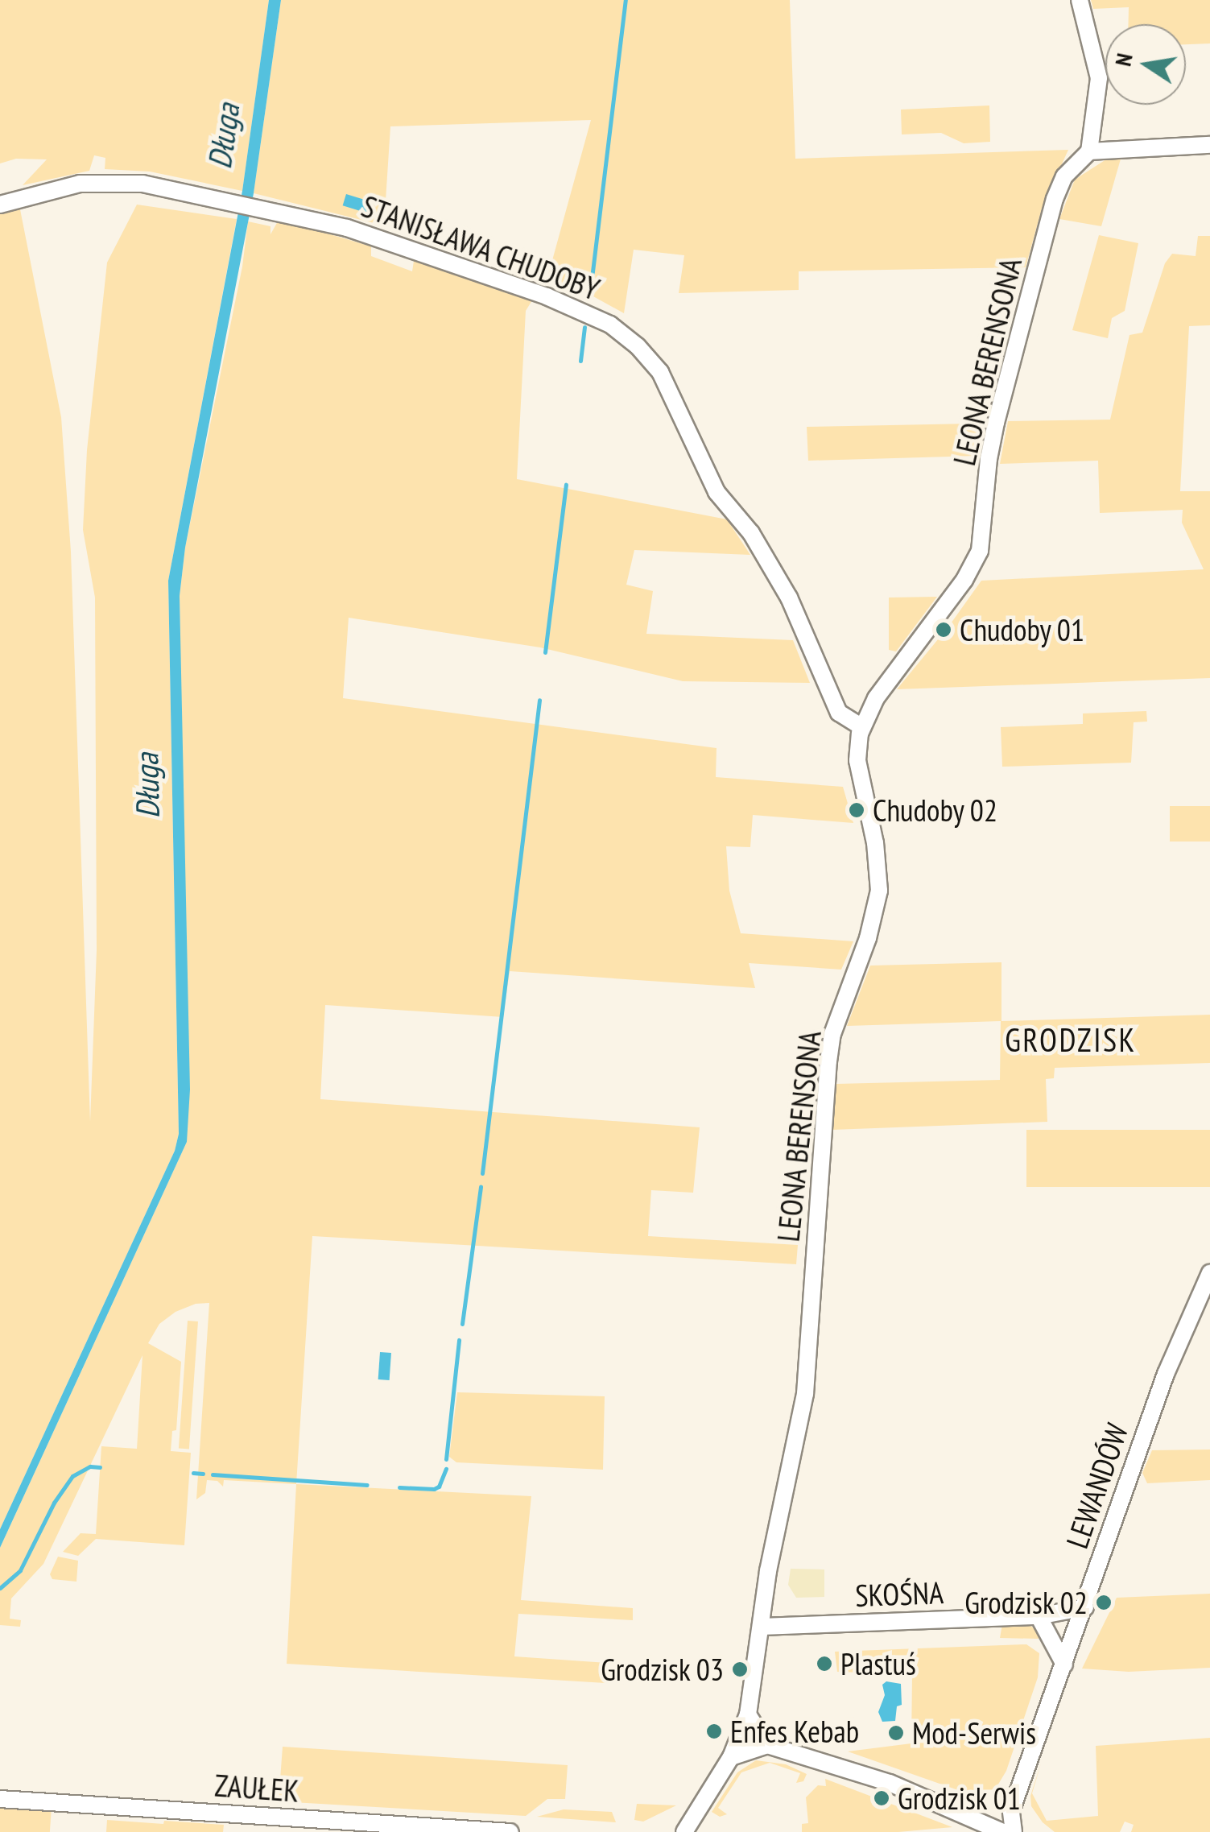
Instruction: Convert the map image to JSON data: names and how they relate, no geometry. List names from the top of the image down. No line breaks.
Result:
{"streets":{"street":["STANISŁAWA CHUDOBY","LEONA BERENSONA","LEWANDÓW","SKOŚNA","ZAUŁEK"]},"crossings":[["STANISŁAWA CHUDOBY","LEONA BERENSONA"],["LEONA BERENSONA","SKOŚNA"],["LEWANDÓW","SKOŚNA"]],"districts":["GRODZISK"],"water":["Długa"],"places":["Chudoby 01","Chudoby 02","Grodzisk 02","Plastuś","Grodzisk 03","Enfes Kebab","Mod-Serwis","Grodzisk 01"],"north":"left"}
